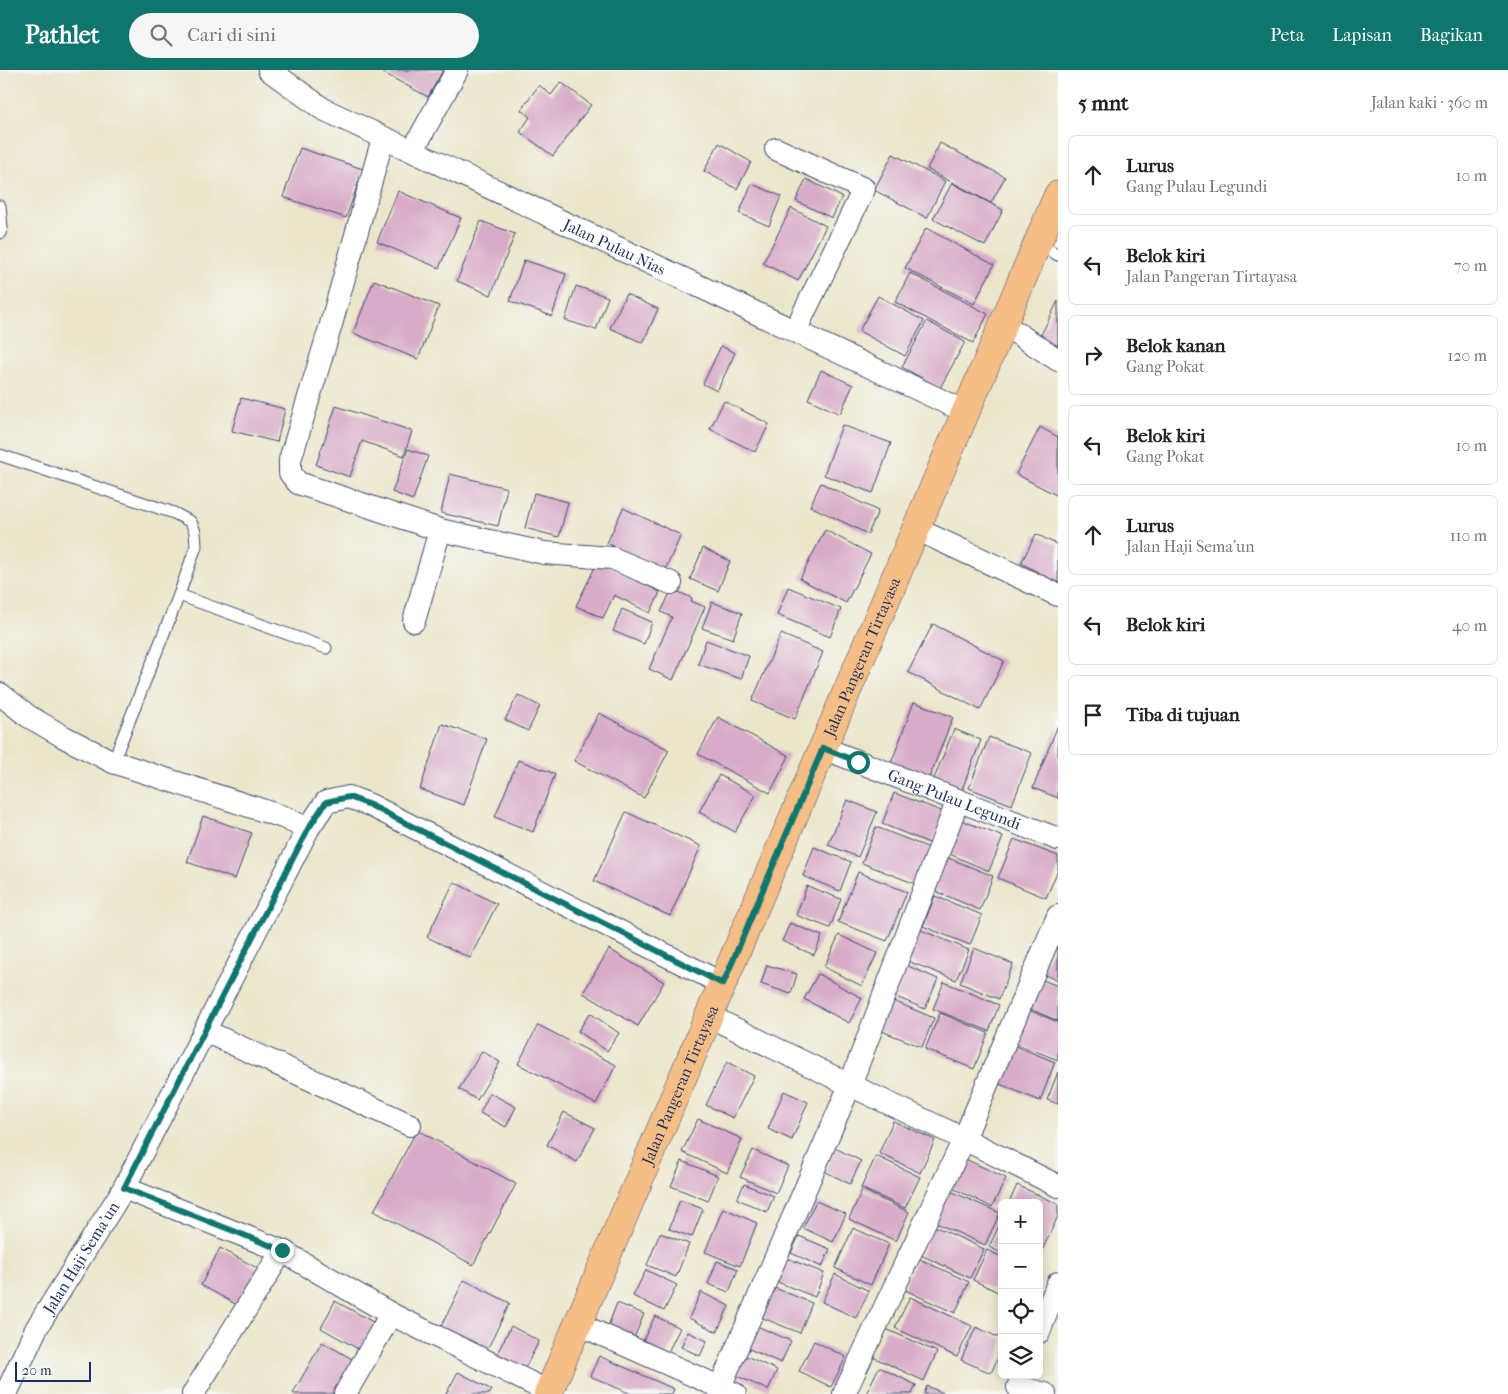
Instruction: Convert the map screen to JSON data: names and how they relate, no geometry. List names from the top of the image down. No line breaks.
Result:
{"streets":{"main road":["Jalan Pangeran Tirtayasa"],"street":["Jalan Pulau Nias","Gang Pulau Legundi","Jalan Haji Sema'un"]},"crossings":[["Jalan Pulau Nias","Jalan Pangeran Tirtayasa"],["Jalan Pangeran Tirtayasa","Gang Pulau Legundi"],["Jalan Pangeran Tirtayasa","Jalan Haji Sema'un"]],"scale_bar":"20 m","page":{"header":"Pathlet","search":"Cari di sini","nav":["Peta","Lapisan","Bagikan"],"heading":["5 mnt","Jalan kaki · 360 m"],"list":[["Lurus","Gang Pulau Legundi","10 m"],["Belok kiri","Jalan Pangeran Tirtayasa","70 m"],["Belok kanan","Gang Pokat","120 m"],["Belok kiri","Gang Pokat","10 m"],["Lurus","Jalan Haji Sema'un","110 m"],["Belok kiri","40 m"],"Tiba di tujuan"],"map_buttons":["+","−"],"scale":"20 m"}}
